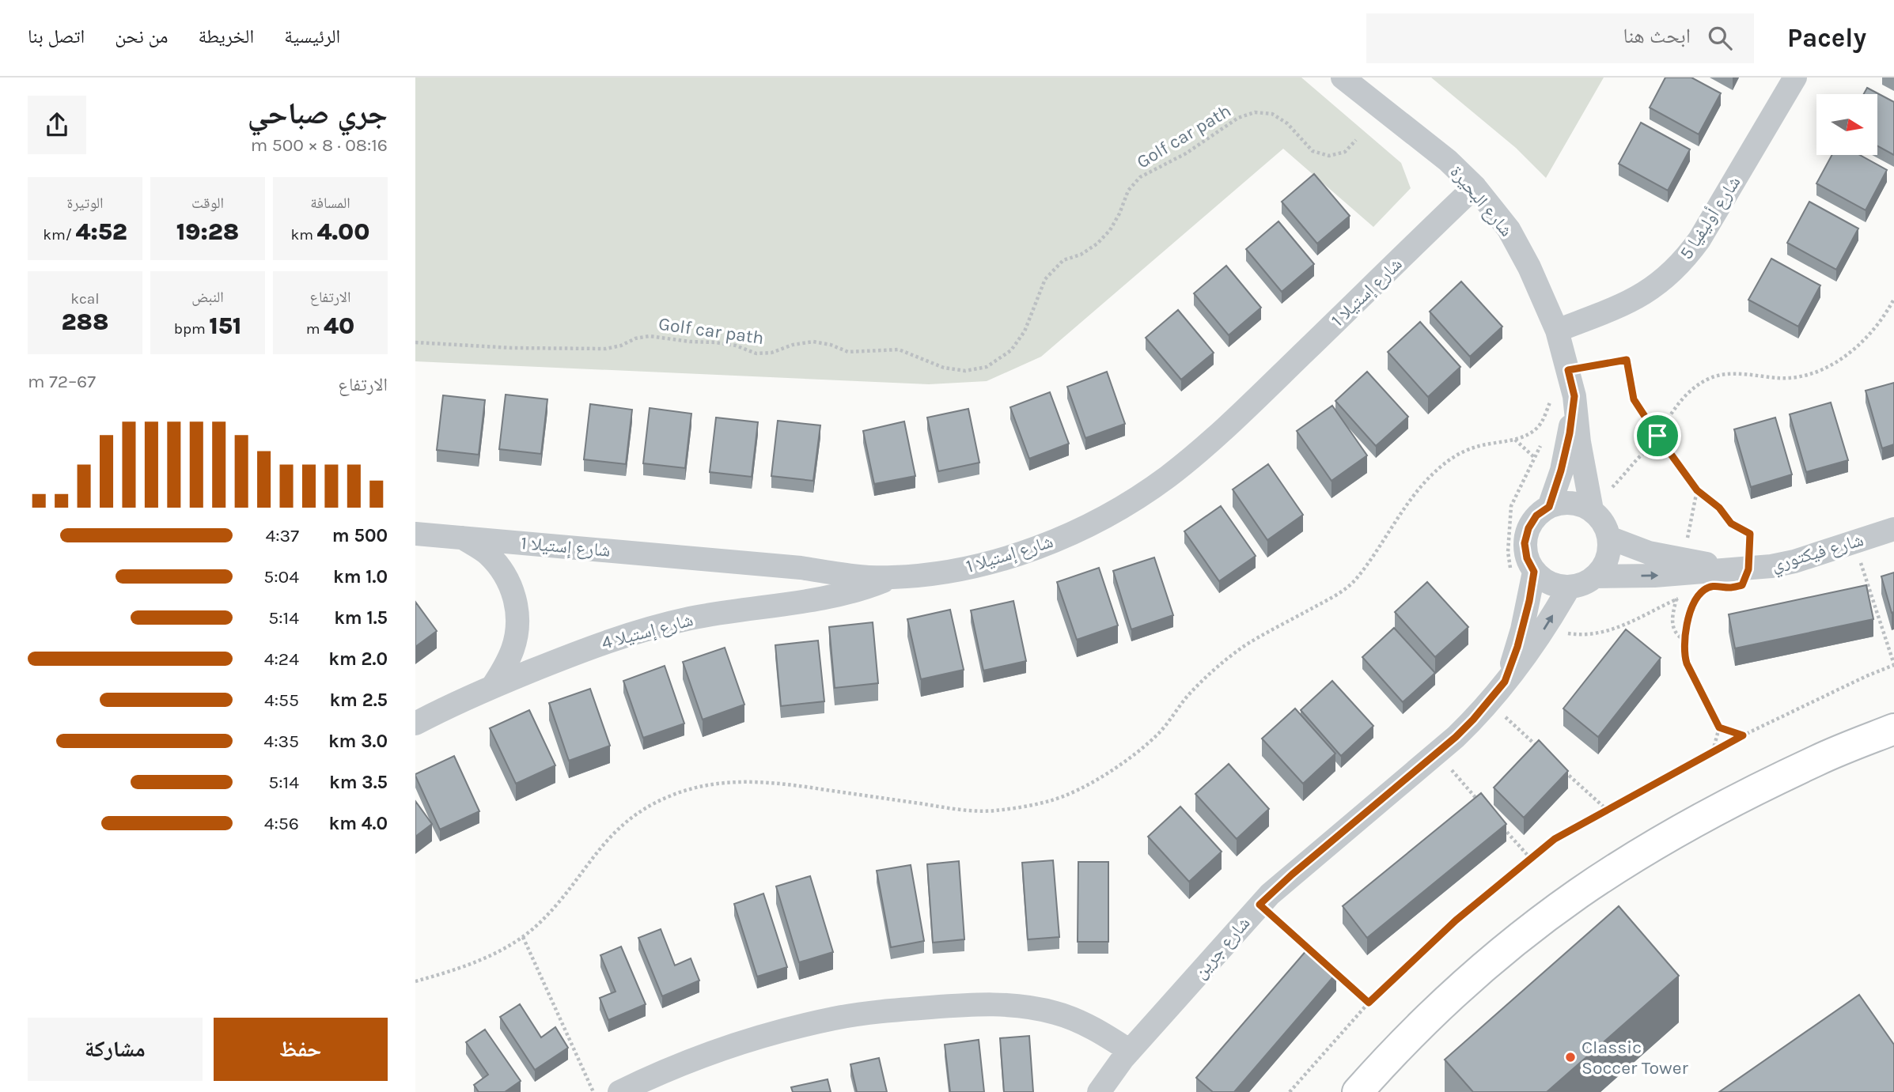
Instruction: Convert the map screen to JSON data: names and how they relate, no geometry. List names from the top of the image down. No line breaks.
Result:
{"streets":{"street":["شارع البحيرة","شارع أوليفيا 5","شارع إستيلا 1","شارع فيكتوري","شارع إستيلا 4","شارع جرين"],"path":["Golf car path"]},"crossings":[["شارع البحيرة","شارع أوليفيا 5"],["شارع البحيرة","شارع إستيلا 1"],["شارع البحيرة","شارع فيكتوري"],["شارع البحيرة","شارع جرين"],["شارع إستيلا 1","شارع إستيلا 4"],["شارع فيكتوري","شارع جرين"]],"places":["Classic Soccer Tower"],"north":"right","page":{"header":"Pacely","search":"ابحث هنا","nav":["الرئيسية","الخريطة","من نحن","اتصل بنا"],"heading":["جري صباحي","08:16 · 8 × 500 m"],"stats":[["المسافة","4.00 km"],["الوقت","19:28"],["الوتيرة","4:52 /km"],["الارتفاع","40 m"],["النبض","151 bpm"],["kcal","288"]],"chart":["الارتفاع","67–72 m"],"list":[{"name":"500 m","note":"4:37"},{"name":"1.0 km","note":"5:04"},{"name":"1.5 km","note":"5:14"},{"name":"2.0 km","note":"4:24"},{"name":"2.5 km","note":"4:55"},{"name":"3.0 km","note":"4:35"},{"name":"3.5 km","note":"5:14"},{"name":"4.0 km","note":"4:56"}],"buttons":["حفظ","مشاركة"]}}
